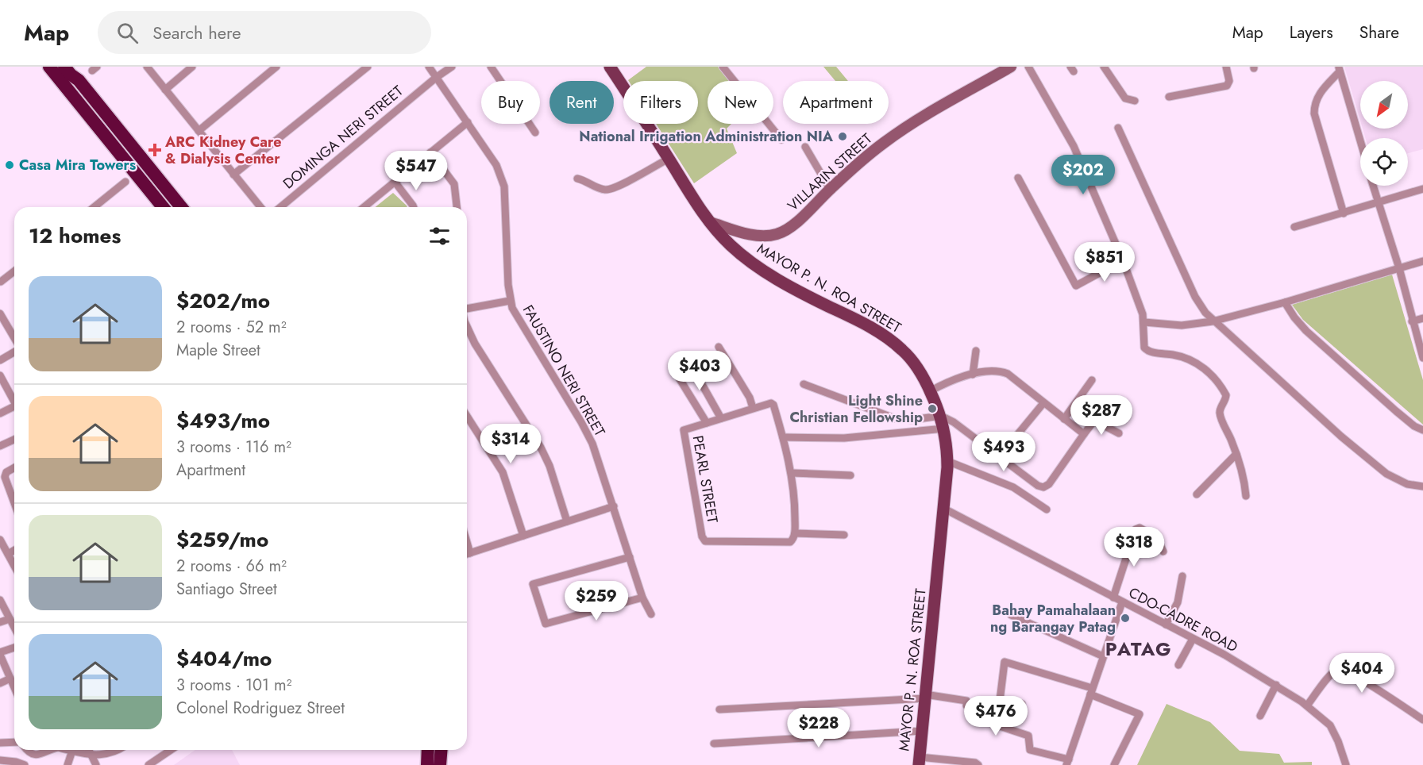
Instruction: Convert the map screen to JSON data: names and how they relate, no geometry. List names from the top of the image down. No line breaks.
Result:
{"streets":{"main road":["VILLARIN STREET","MAYOR P. N. ROA STREET"],"street":["DOMINGA NERI STREET","FAUSTINO NERI STREET","PEARL STREET","CDO-CADRE ROAD"]},"crossings":[["DOMINGA NERI STREET","FAUSTINO NERI STREET"],["VILLARIN STREET","MAYOR P. N. ROA STREET"],["MAYOR P. N. ROA STREET","CDO-CADRE ROAD"]],"districts":["PATAG"],"places":{"other":["National Irrigation Administration NIA","Casa Mira Towers","Light Shine Christian Fellowship","Bahay Pamahalaan ng Barangay Patag"],"health":["ARC Kidney Care & Dialysis Center"]},"north":"bottom left","page":{"header":"Map","search":"Search here","nav":["Map","Layers","Share"],"chip":["Buy","Rent","Filters","New","Apartment"],"price":["$547","$202","$851","$403","$287","$314","$493","$318","$259","$404","$476","$228"],"heading":"12 homes","list":[{"name":"$202/mo","note":"2 rooms · 52 m² · Maple Street"},{"name":"$493/mo","note":"3 rooms · 116 m² · Apartment"},{"name":"$259/mo","note":"2 rooms · 66 m² · Santiago Street"},{"name":"$404/mo","note":"3 rooms · 101 m² · Colonel Rodriguez Street"}]}}
